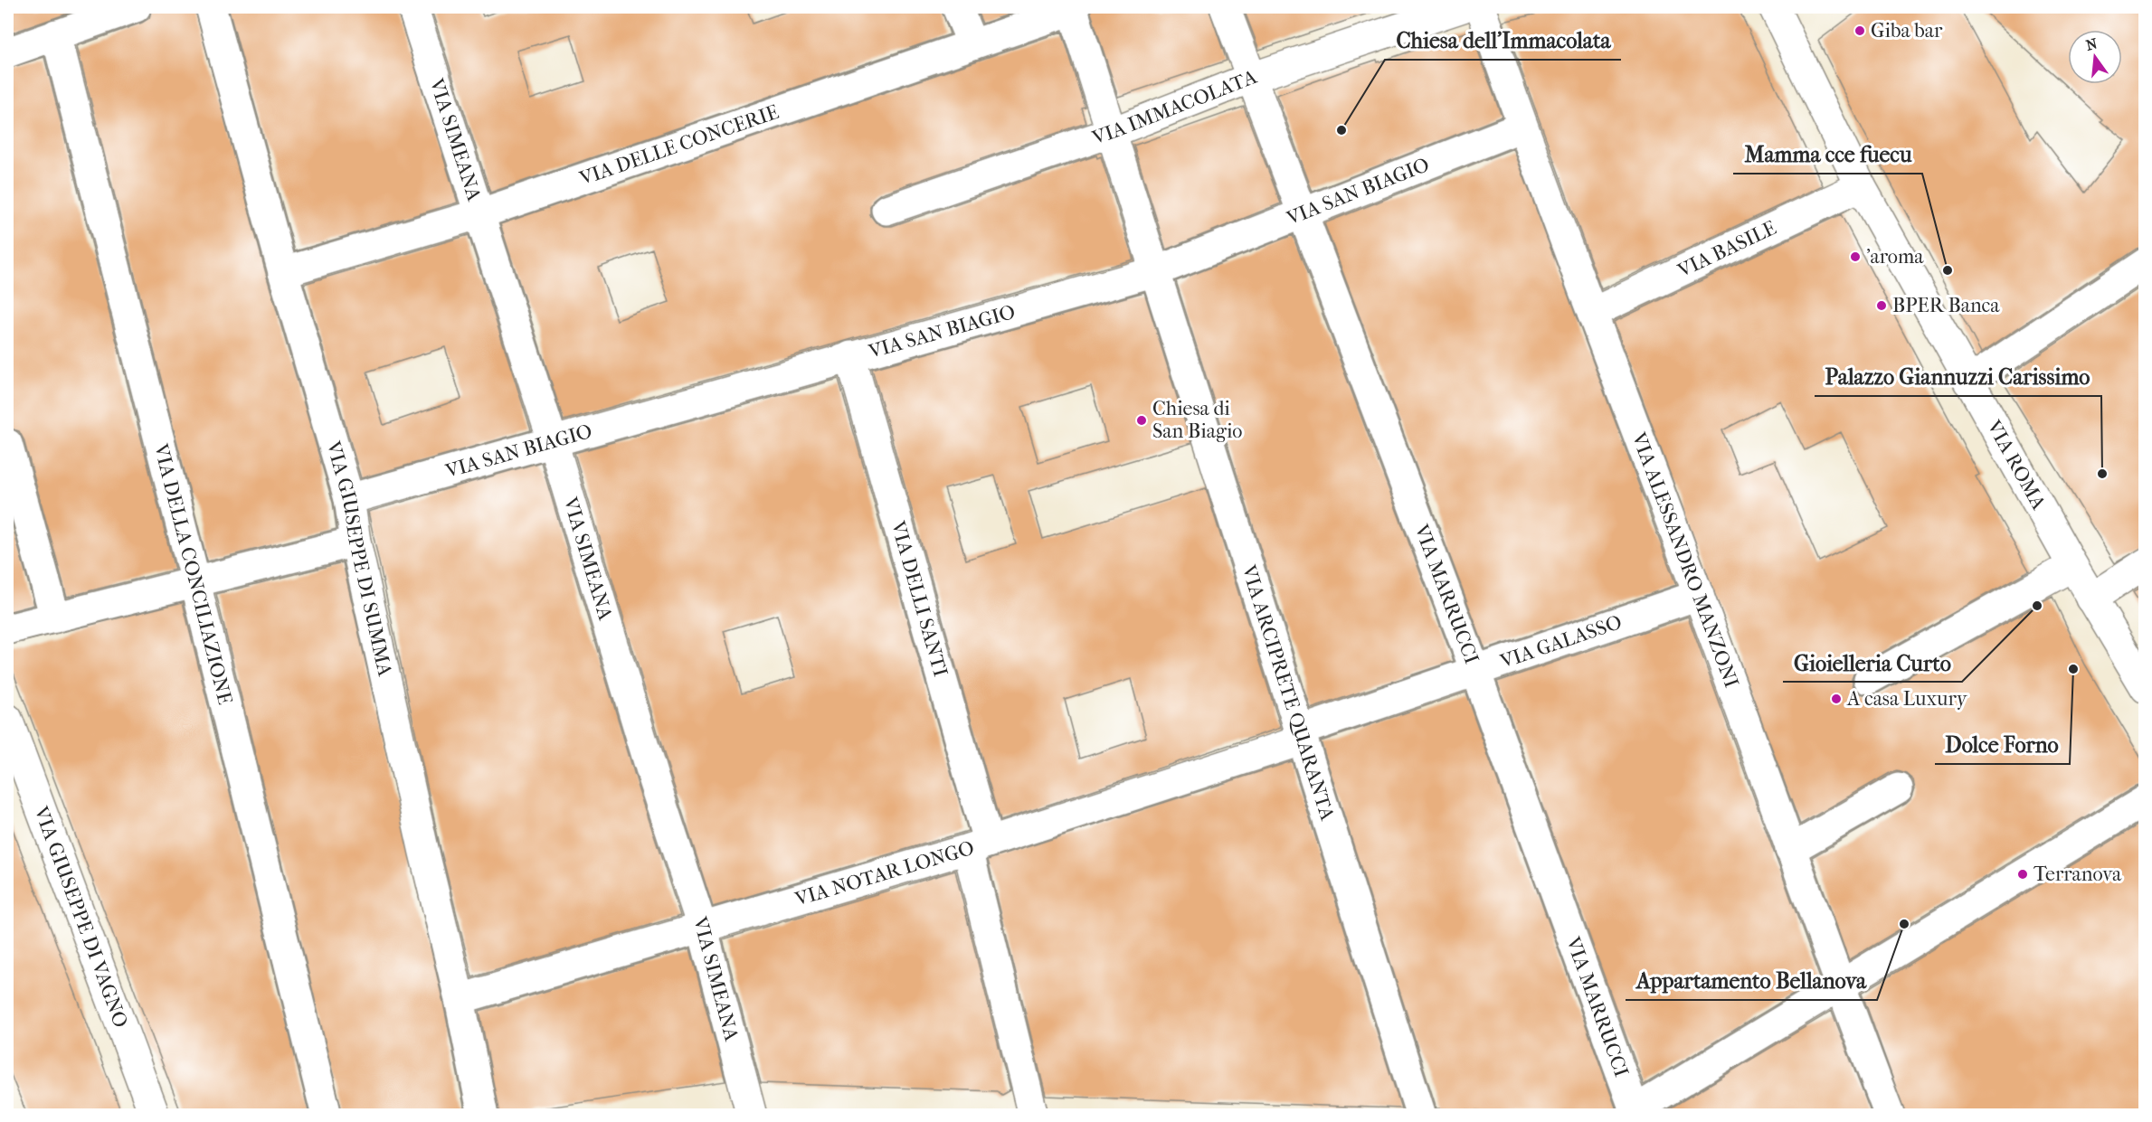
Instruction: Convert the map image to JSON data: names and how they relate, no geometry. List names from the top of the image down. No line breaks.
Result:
{"streets":{"street":["VIA IMMACOLATA","VIA SIMEANA","VIA DELLE CONCERIE","VIA SAN BIAGIO","VIA BASILE","VIA ROMA","VIA GIUSEPPE DI SUMMA","VIA ALESSANDRO MANZONI","VIA DELLA CONCILIAZIONE","VIA MARRUCCI","VIA DELLI SANTI","VIA GALASSO","VIA ARCIPRETE QUARANTA","VIA NOTAR LONGO","VIA GIUSEPPE DI VAGNO"]},"crossings":[["VIA IMMACOLATA","VIA MARRUCCI"],["VIA IMMACOLATA","VIA ARCIPRETE QUARANTA"],["VIA SIMEANA","VIA DELLE CONCERIE"],["VIA SIMEANA","VIA SAN BIAGIO"],["VIA SIMEANA","VIA NOTAR LONGO"],["VIA DELLE CONCERIE","VIA GIUSEPPE DI SUMMA"],["VIA DELLE CONCERIE","VIA ARCIPRETE QUARANTA"],["VIA SAN BIAGIO","VIA GIUSEPPE DI SUMMA"],["VIA SAN BIAGIO","VIA ALESSANDRO MANZONI"],["VIA SAN BIAGIO","VIA MARRUCCI"],["VIA SAN BIAGIO","VIA DELLI SANTI"],["VIA SAN BIAGIO","VIA ARCIPRETE QUARANTA"],["VIA BASILE","VIA ROMA"],["VIA BASILE","VIA ALESSANDRO MANZONI"],["VIA GIUSEPPE DI SUMMA","VIA NOTAR LONGO"],["VIA ALESSANDRO MANZONI","VIA GALASSO"],["VIA MARRUCCI","VIA GALASSO"],["VIA DELLI SANTI","VIA NOTAR LONGO"],["VIA GALASSO","VIA ARCIPRETE QUARANTA"],["VIA GALASSO","VIA NOTAR LONGO"],["VIA ARCIPRETE QUARANTA","VIA NOTAR LONGO"]],"places":["Giba bar","Chiesa dell'Immacolata","'aroma","Mamma cce fuecu","BPER Banca","Chiesa di San Biagio","Palazzo Giannuzzi Carissimo","Gioielleria Curto","Dolce Forno","A casa Luxury","Terranova","Appartamento Bellanova"],"north":"top"}
